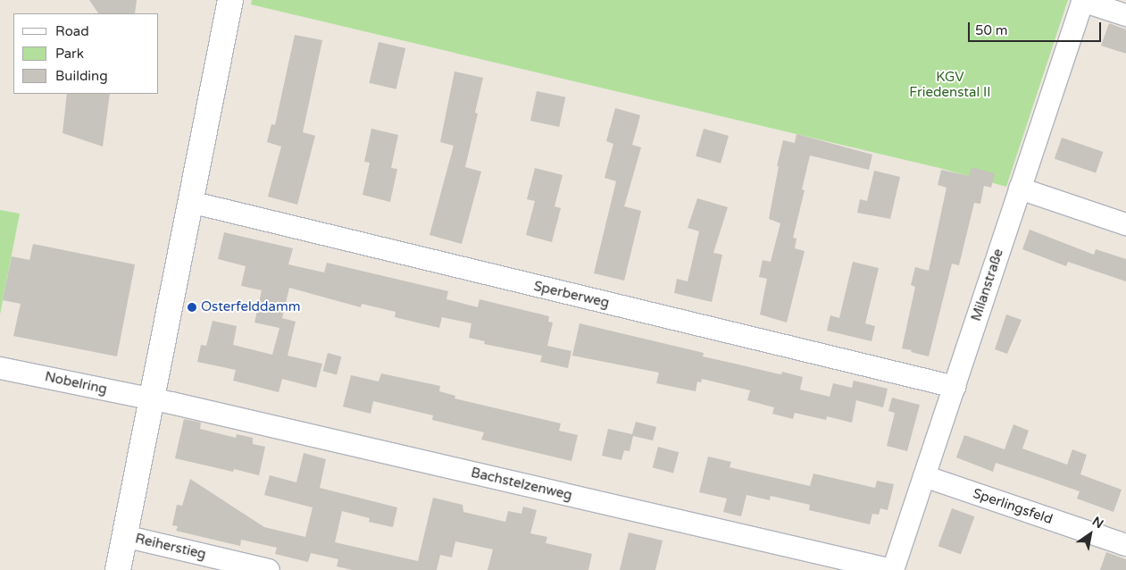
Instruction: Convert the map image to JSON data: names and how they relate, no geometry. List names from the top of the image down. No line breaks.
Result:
{"streets":{"street":["Milanstraße","Sperberweg","Nobelring","Bachstelzenweg","Sperlingsfeld","Reiherstieg"]},"crossings":[["Milanstraße","Sperberweg"],["Milanstraße","Bachstelzenweg"],["Milanstraße","Sperlingsfeld"],["Nobelring","Bachstelzenweg"]],"parks":["KGV Friedenstal II"],"places":["Osterfelddamm"],"legend":["Road","Park","Building"],"scale_bar":"50 m","north":"top right"}
